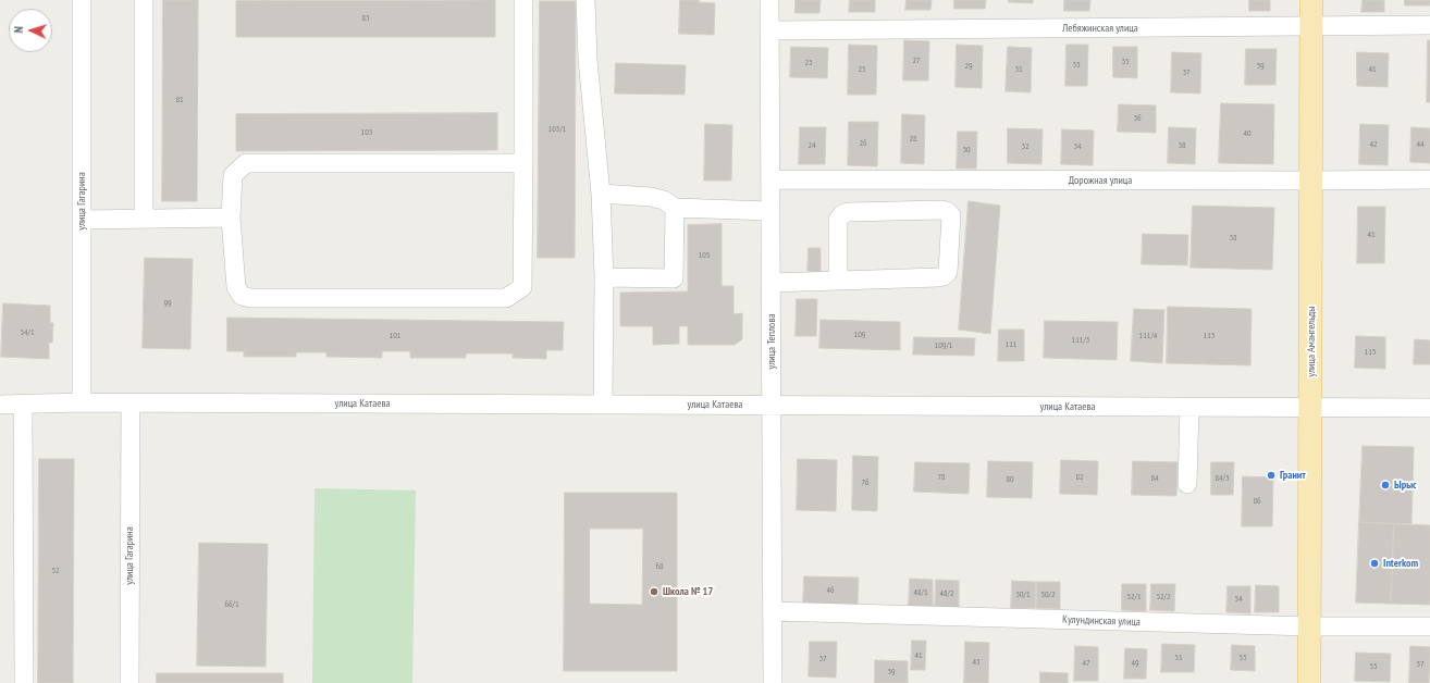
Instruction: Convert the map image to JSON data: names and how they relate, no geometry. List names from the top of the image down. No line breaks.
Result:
{"streets":{"main road":["улица Амангельды"],"street":["Лебяжинская улица","Дорожная улица","улица Гагарина","улица Теплова","улица Катаева","Кулундинская улица"]},"crossings":[["Лебяжинская улица","улица Теплова"],["Лебяжинская улица","улица Амангельды"],["Дорожная улица","улица Теплова"],["Дорожная улица","улица Амангельды"],["улица Гагарина","улица Катаева"],["улица Теплова","улица Катаева"],["улица Теплова","Кулундинская улица"],["улица Амангельды","улица Катаева"],["улица Амангельды","Кулундинская улица"]],"places":["Гранит","Ырыс","Interkom","Школа № 17"],"house_numbers":["83","27","35","23","33","29","39","25","31","41","37","81","36","103/1","103","40","28","26","42","44","24","38","32","34","30","41","38","105","99","54/1","109","101","111/4","113","111/3","111","109/1","115","78","82","84","84/3","80","76","86","68","52","46","48/1","48/2","50/1","50/2","52/1","52/2","54","66/1","41","51","53","37","43","47","49","57","55","39"],"north":"left"}
